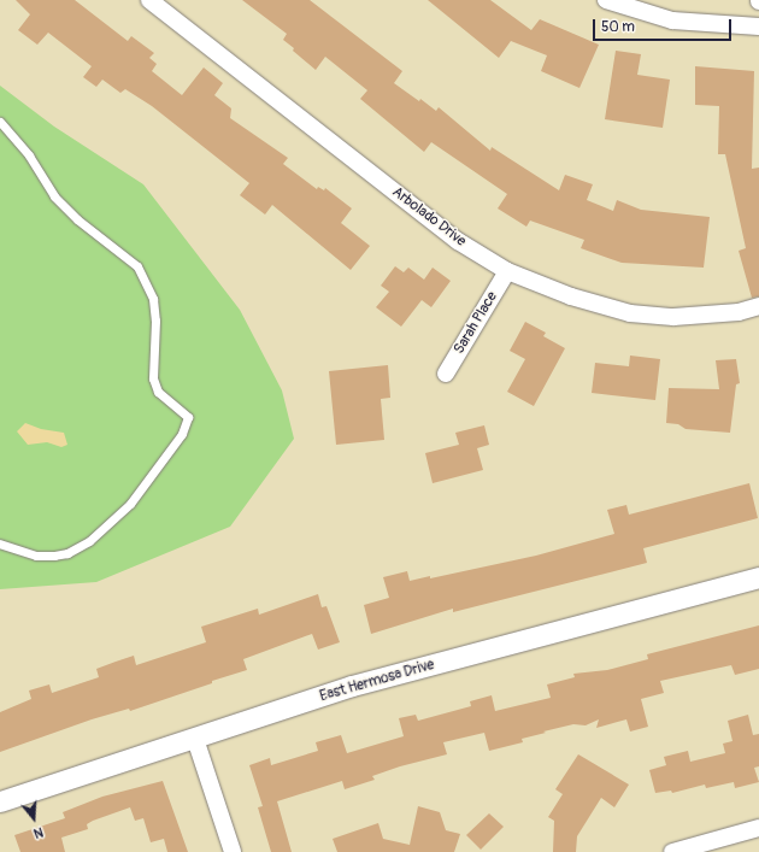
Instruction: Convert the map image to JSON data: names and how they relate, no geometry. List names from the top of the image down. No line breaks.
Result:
{"streets":{"street":["Arbolado Drive","Sarah Place","East Hermosa Drive"]},"crossings":[["Arbolado Drive","Sarah Place"]],"scale_bar":"50 m","north":"bottom"}
